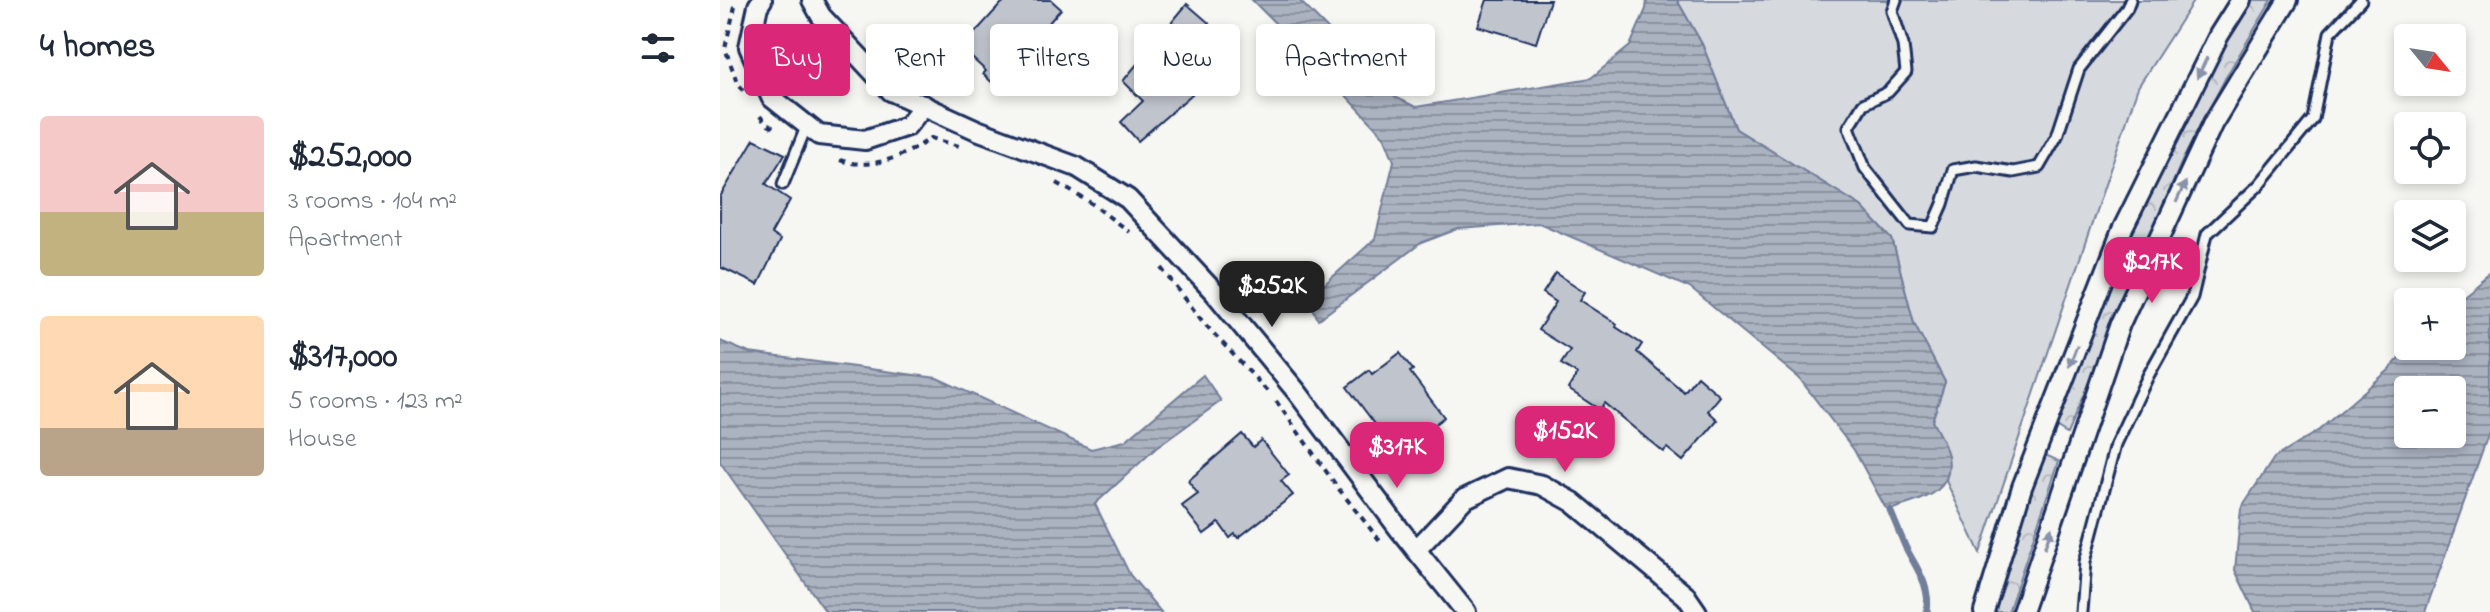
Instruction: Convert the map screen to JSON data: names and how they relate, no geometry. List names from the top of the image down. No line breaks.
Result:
{"north":"bottom right","page":{"heading":"4 homes","map_buttons":["+","−"],"chip":["Buy","Rent","Filters","New","Apartment"],"list":[{"name":"$252,000","note":"3 rooms · 104 m² · Apartment"},{"name":"$317,000","note":"5 rooms · 123 m² · House"}],"price":["$217K","$252K","$152K","$317K"]}}
